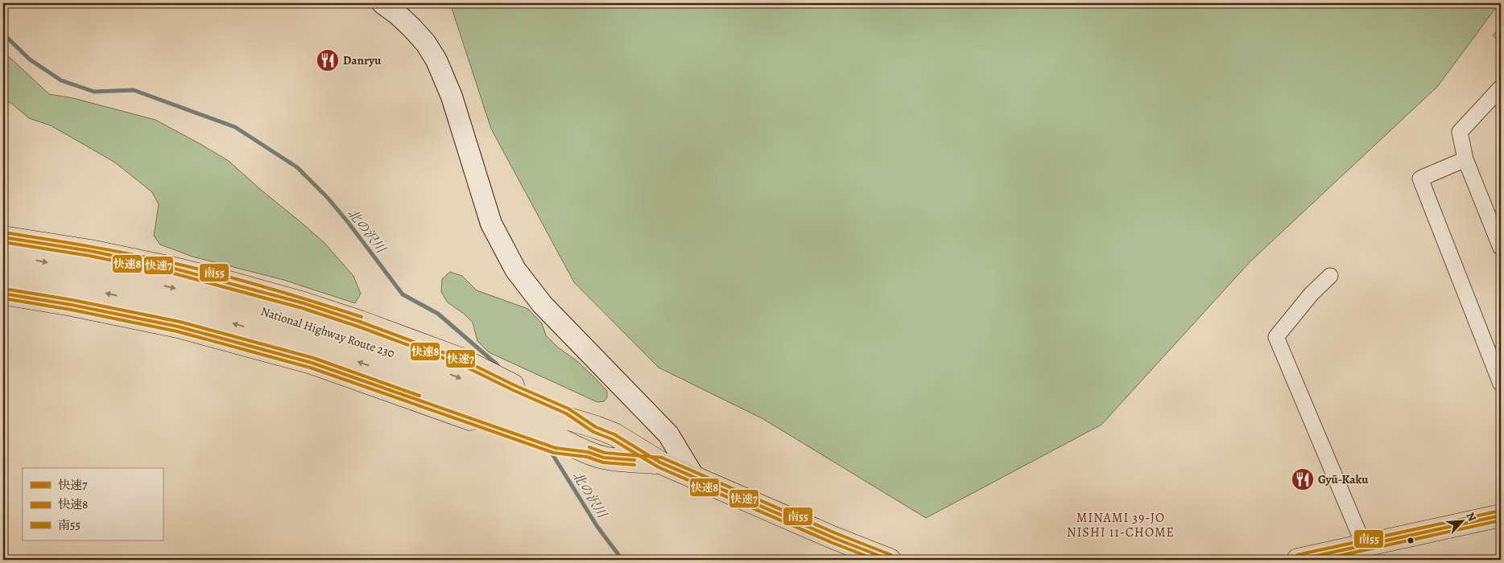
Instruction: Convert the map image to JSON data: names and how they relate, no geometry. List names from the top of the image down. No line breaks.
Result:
{"streets":{"highway":["National Highway Route 230"]},"districts":["MINAMI 39-JO NISHI 11-CHOME"],"water":["北の沢川"],"places":{"restaurant":["Danryu","Gyū-Kaku"]},"lines":["transit line 南55","transit line 快速7","transit line 快速8"],"legend":["快速7","快速8","南55"],"north":"top right"}
